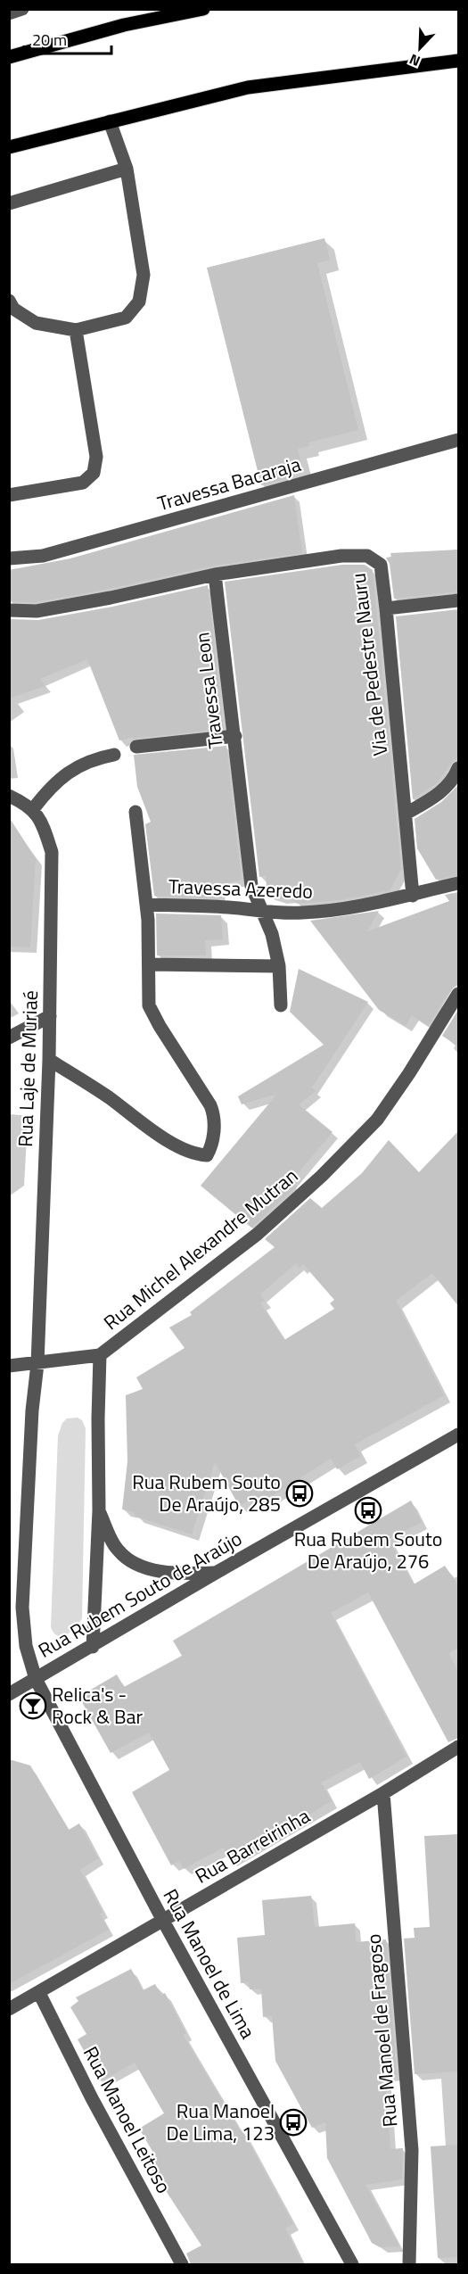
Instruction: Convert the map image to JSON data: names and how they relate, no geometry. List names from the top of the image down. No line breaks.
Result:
{"streets":{"street":["Travessa Bacaraja","Via de Pedestre Nauru","Travessa Leon","Travessa Azeredo","Rua Laje de Muriaé","Rua Michel Alexandre Mutran","Rua Rubem Souto de Araújo","Rua Barreirinha","Rua Manoel de Lima","Rua Manoel de Fragoso","Rua Manoel Leitoso"]},"crossings":[["Via de Pedestre Nauru","Travessa Leon"],["Via de Pedestre Nauru","Travessa Azeredo"],["Travessa Leon","Travessa Azeredo"],["Rua Laje de Muriaé","Rua Michel Alexandre Mutran"],["Rua Laje de Muriaé","Rua Rubem Souto de Araújo"],["Rua Laje de Muriaé","Rua Manoel de Lima"],["Rua Rubem Souto de Araújo","Rua Manoel de Lima"],["Rua Barreirinha","Rua Manoel de Lima"],["Rua Barreirinha","Rua Manoel de Fragoso"],["Rua Barreirinha","Rua Manoel Leitoso"]],"places":{"bus stop":["Rua Rubem Souto De Araújo, 285","Rua Rubem Souto De Araújo, 276","Rua Manoel De Lima, 123"],"bar":["Relica's - Rock & Bar"]},"scale_bar":"20 m","north":"bottom left"}
